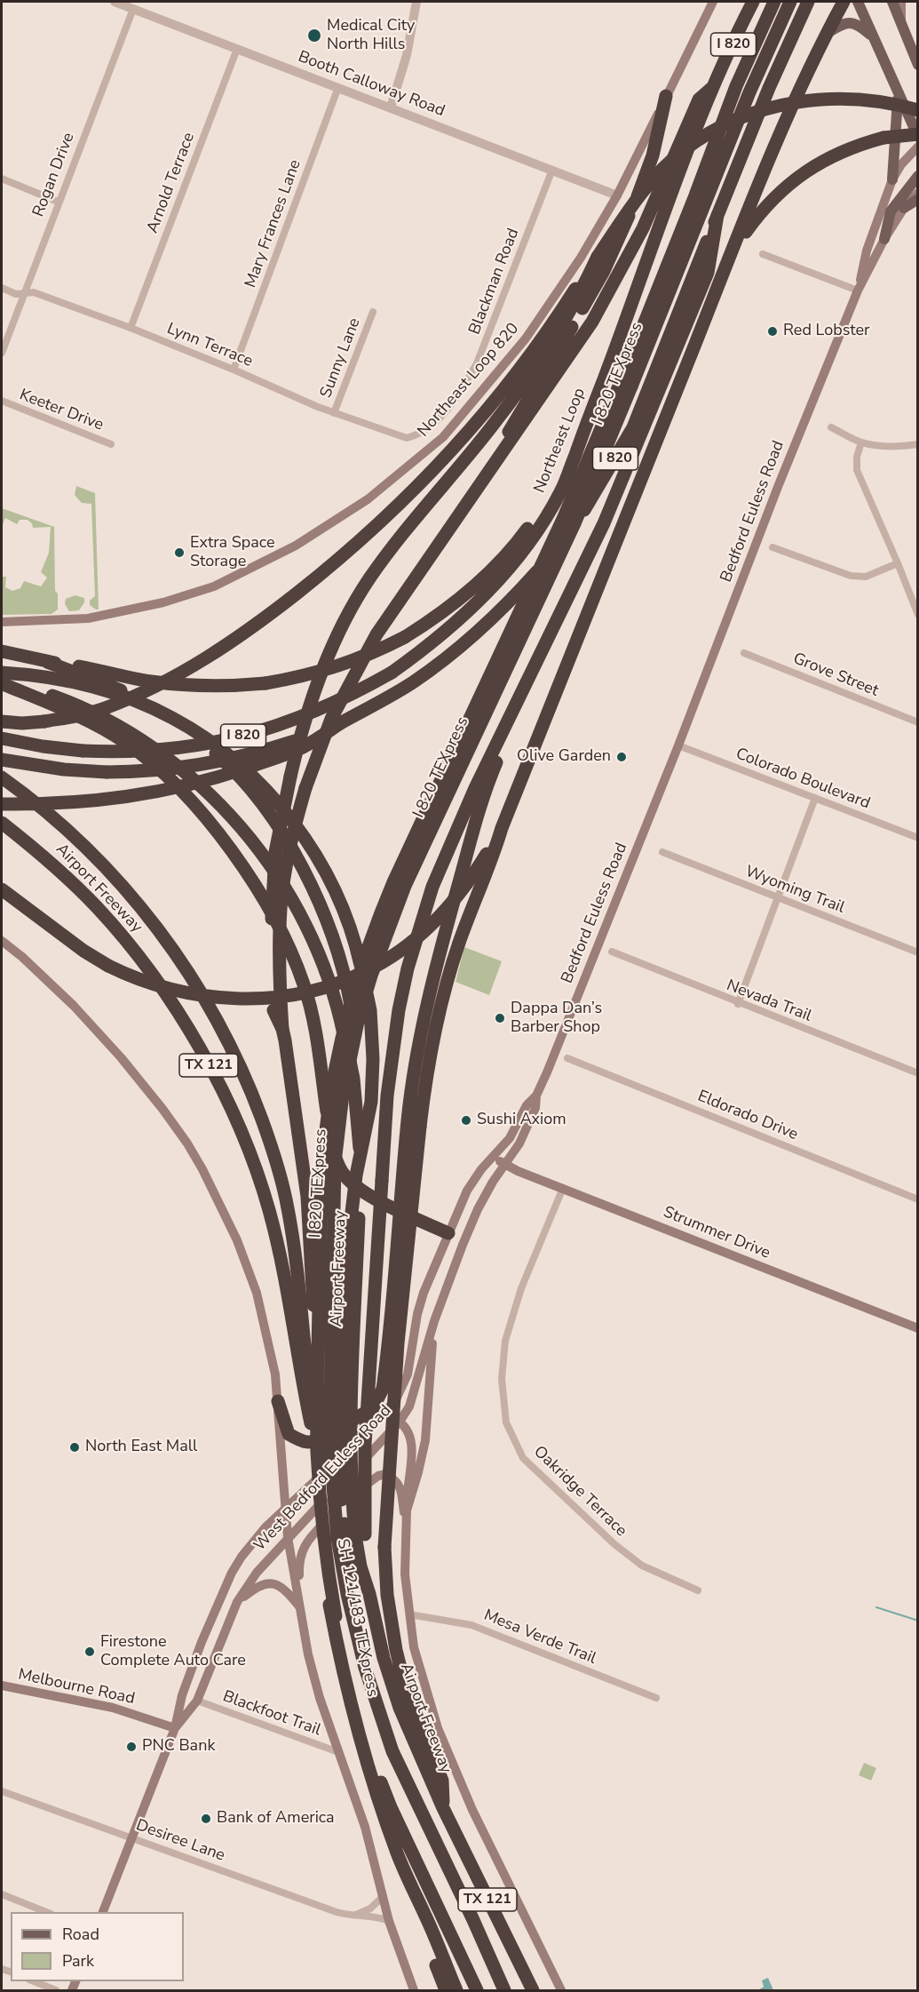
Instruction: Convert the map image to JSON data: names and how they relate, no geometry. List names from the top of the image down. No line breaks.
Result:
{"streets":{"highway":["I 820","I 820 TEXpress","Northeast Loop","Airport Freeway","TX 121","SH 121/183 TEXpress"],"main road":["Northeast Loop 820","Bedford Euless Road","Strummer Drive","West Bedford Euless Road","Melbourne Road"],"street":["Booth Calloway Road","Rogan Drive","Arnold Terrace","Mary Frances Lane","Blackman Road","Lynn Terrace","Sunny Lane","Keeter Drive","Grove Street","Colorado Boulevard","Wyoming Trail","Nevada Trail","Eldorado Drive","Oakridge Terrace","Mesa Verde Trail","Blackfoot Trail","Desiree Lane"]},"crossings":[["Booth Calloway Road","Rogan Drive"],["Booth Calloway Road","Arnold Terrace"],["Booth Calloway Road","Mary Frances Lane"],["Booth Calloway Road","Blackman Road"],["Booth Calloway Road","Northeast Loop 820"],["Rogan Drive","Lynn Terrace"],["Arnold Terrace","Lynn Terrace"],["Mary Frances Lane","Lynn Terrace"],["Blackman Road","Lynn Terrace"],["Lynn Terrace","Sunny Lane"],["I 820 TEXpress","SH 121/183 TEXpress"],["Bedford Euless Road","Colorado Boulevard"],["Bedford Euless Road","Strummer Drive"],["Bedford Euless Road","West Bedford Euless Road"],["Airport Freeway","West Bedford Euless Road"],["Airport Freeway","Mesa Verde Trail"],["Strummer Drive","West Bedford Euless Road"],["Strummer Drive","Oakridge Terrace"],["West Bedford Euless Road","Melbourne Road"],["West Bedford Euless Road","Blackfoot Trail"],["West Bedford Euless Road","Desiree Lane"]],"places":["Medical City North Hills","Red Lobster","Extra Space Storage","Olive Garden","Dappa Dan’s Barber Shop","Sushi Axiom","North East Mall","Firestone Complete Auto Care","PNC Bank","Bank of America"],"legend":["Road","Park"]}
